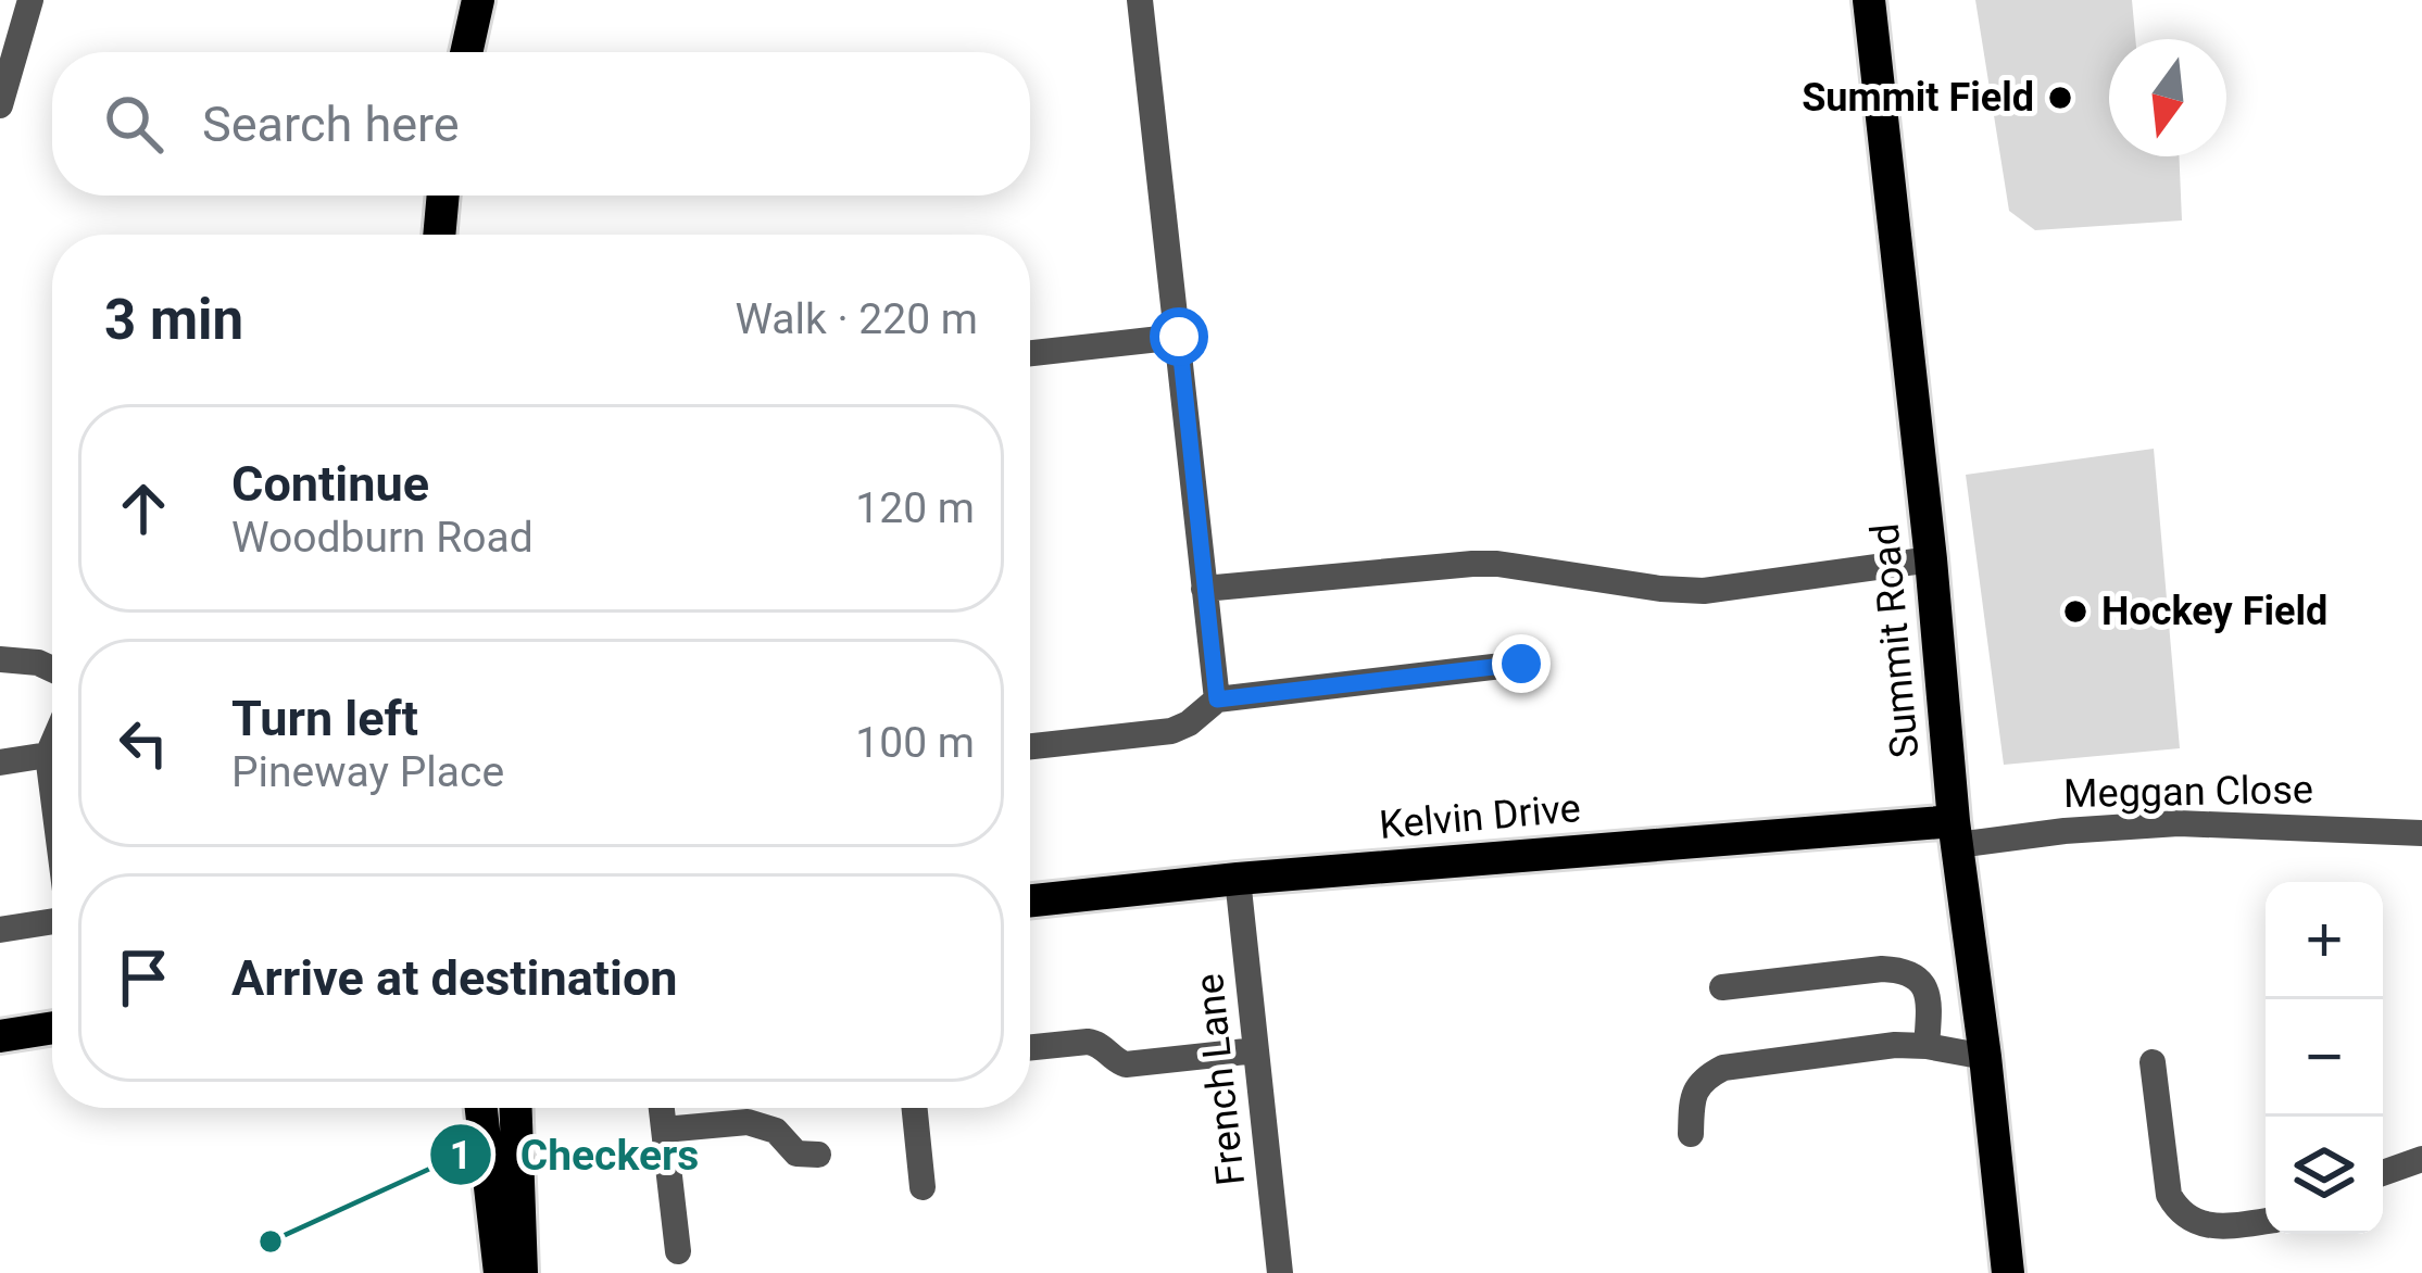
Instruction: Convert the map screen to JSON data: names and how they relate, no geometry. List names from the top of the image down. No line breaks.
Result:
{"streets":{"main road":["Summit Road","Kelvin Drive"],"street":["Meggan Close","French Lane"]},"crossings":[["Summit Road","Meggan Close"],["Summit Road","Kelvin Drive"],["Meggan Close","Kelvin Drive"],["Kelvin Drive","French Lane"]],"places":["Summit Field","Hockey Field","Checkers"],"north":"bottom","page":{"search":"Search here","heading":["3 min","Walk · 220 m"],"list":[["Continue","Woodburn Road","120 m"],["Turn left","Pineway Place","100 m"],"Arrive at destination"],"map_buttons":["+","−"]}}
